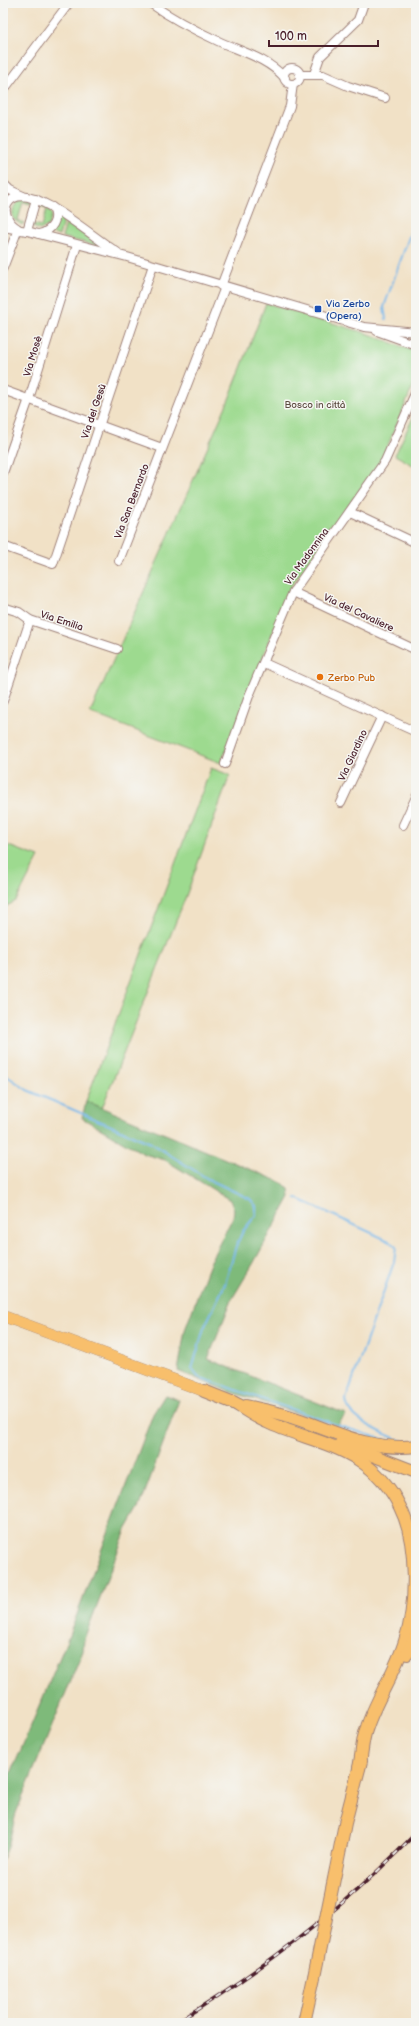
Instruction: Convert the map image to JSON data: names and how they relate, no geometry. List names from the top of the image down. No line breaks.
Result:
{"streets":{"street":["Via Mosè","Via del Gesù","Via San Bernardo","Via Madonnina","Via del Cavaliere","Via Emilia","Via Giardino"]},"crossings":[["Via Madonnina","Via del Cavaliere"]],"parks":["Bosco in città"],"places":{"transit":["Via Zerbo (Opera)"],"other":["Zerbo Pub"]},"scale_bar":"100 m"}
